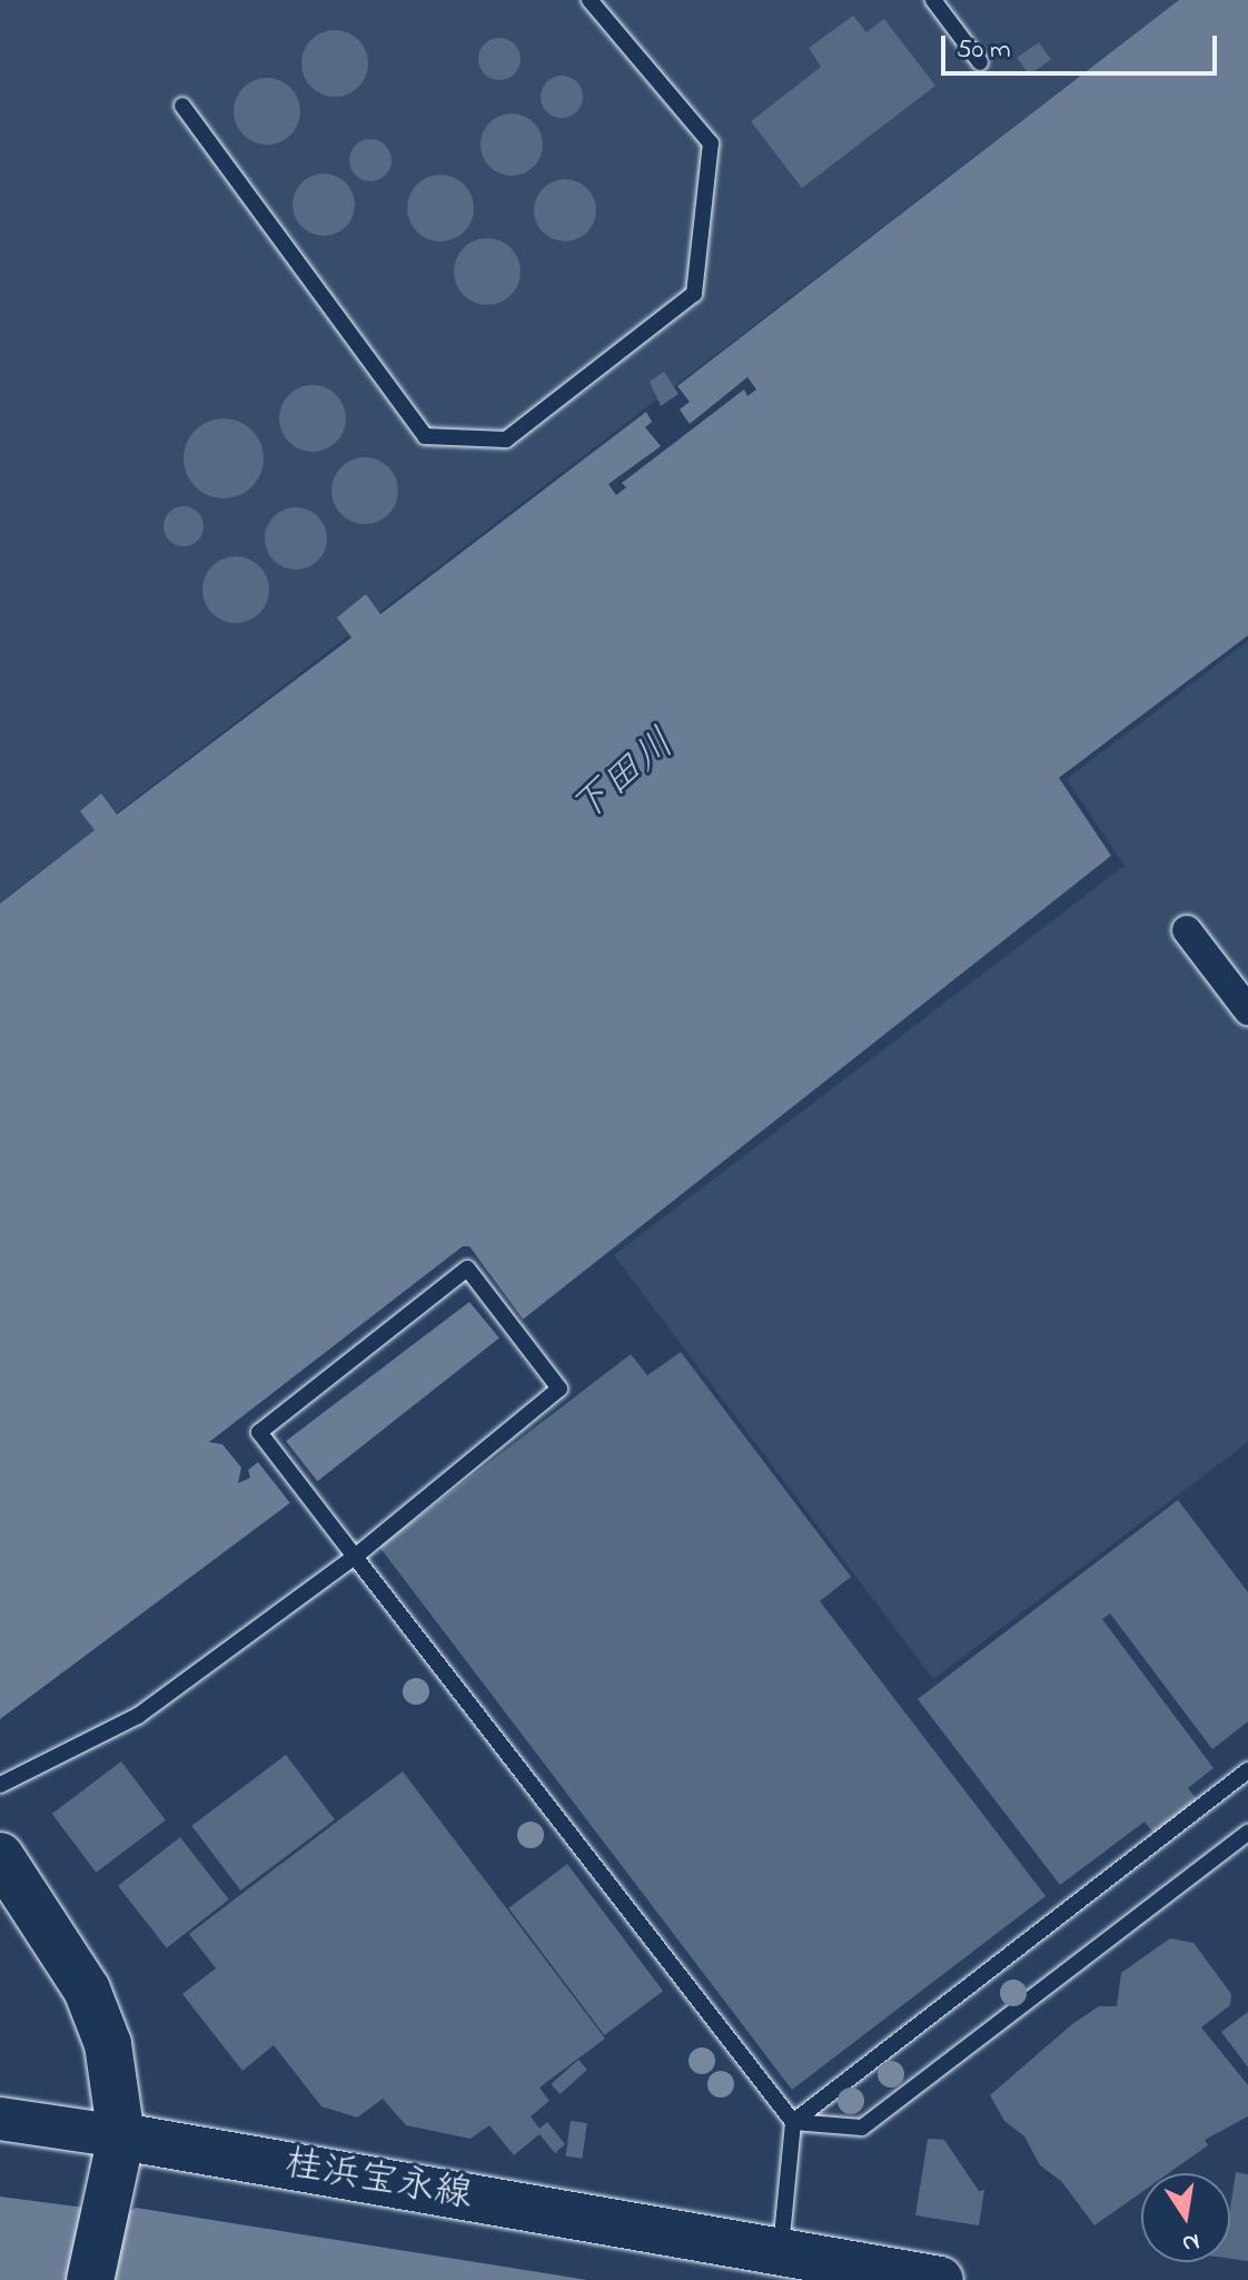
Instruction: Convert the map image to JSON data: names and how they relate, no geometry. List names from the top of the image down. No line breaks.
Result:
{"streets":{"main road":["桂浜宝永線"]},"water":["下田川"],"scale_bar":"50 m","north":"bottom"}
